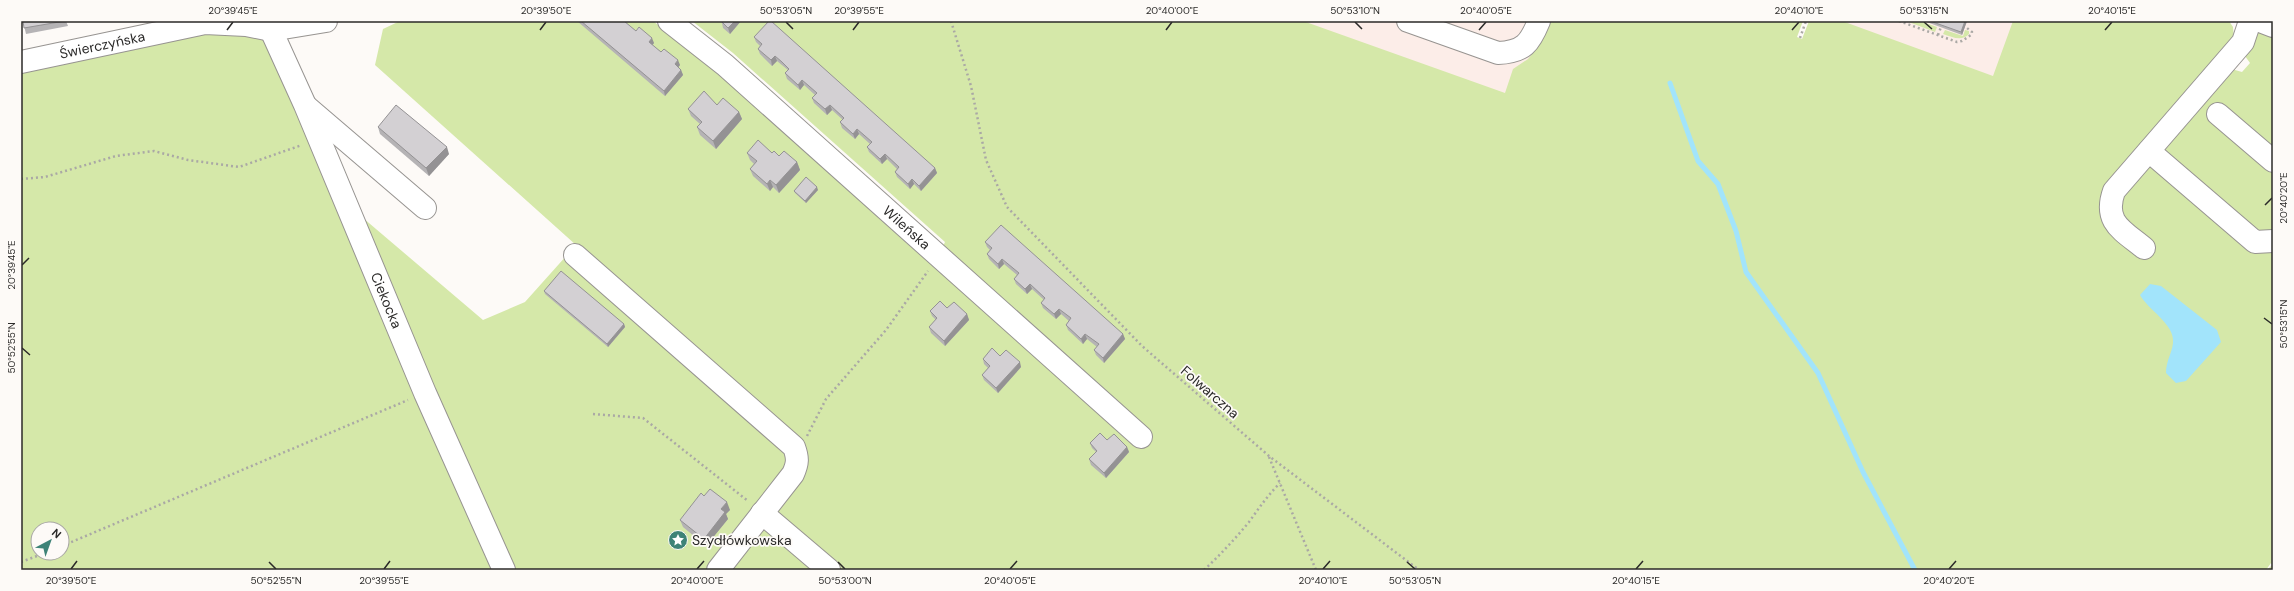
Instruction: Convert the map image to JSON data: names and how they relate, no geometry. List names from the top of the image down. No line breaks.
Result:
{"streets":{"street":["Świerczyńska","Wileńska","Ciekocka"],"path":["Folwarczna"]},"crossings":[["Świerczyńska","Ciekocka"]],"places":{"place":["Szydłówkowska"]},"north":"top right","coordinates":["20°39'45\"E","20°39'50\"E","50°53'05\"N","20°39'55\"E","20°40'00\"E","50°53'10\"N","20°40'05\"E","20°40'10\"E","50°53'15\"N","20°40'15\"E","20°40'20\"E","50°52'55\"N","50°53'00\"N"]}
